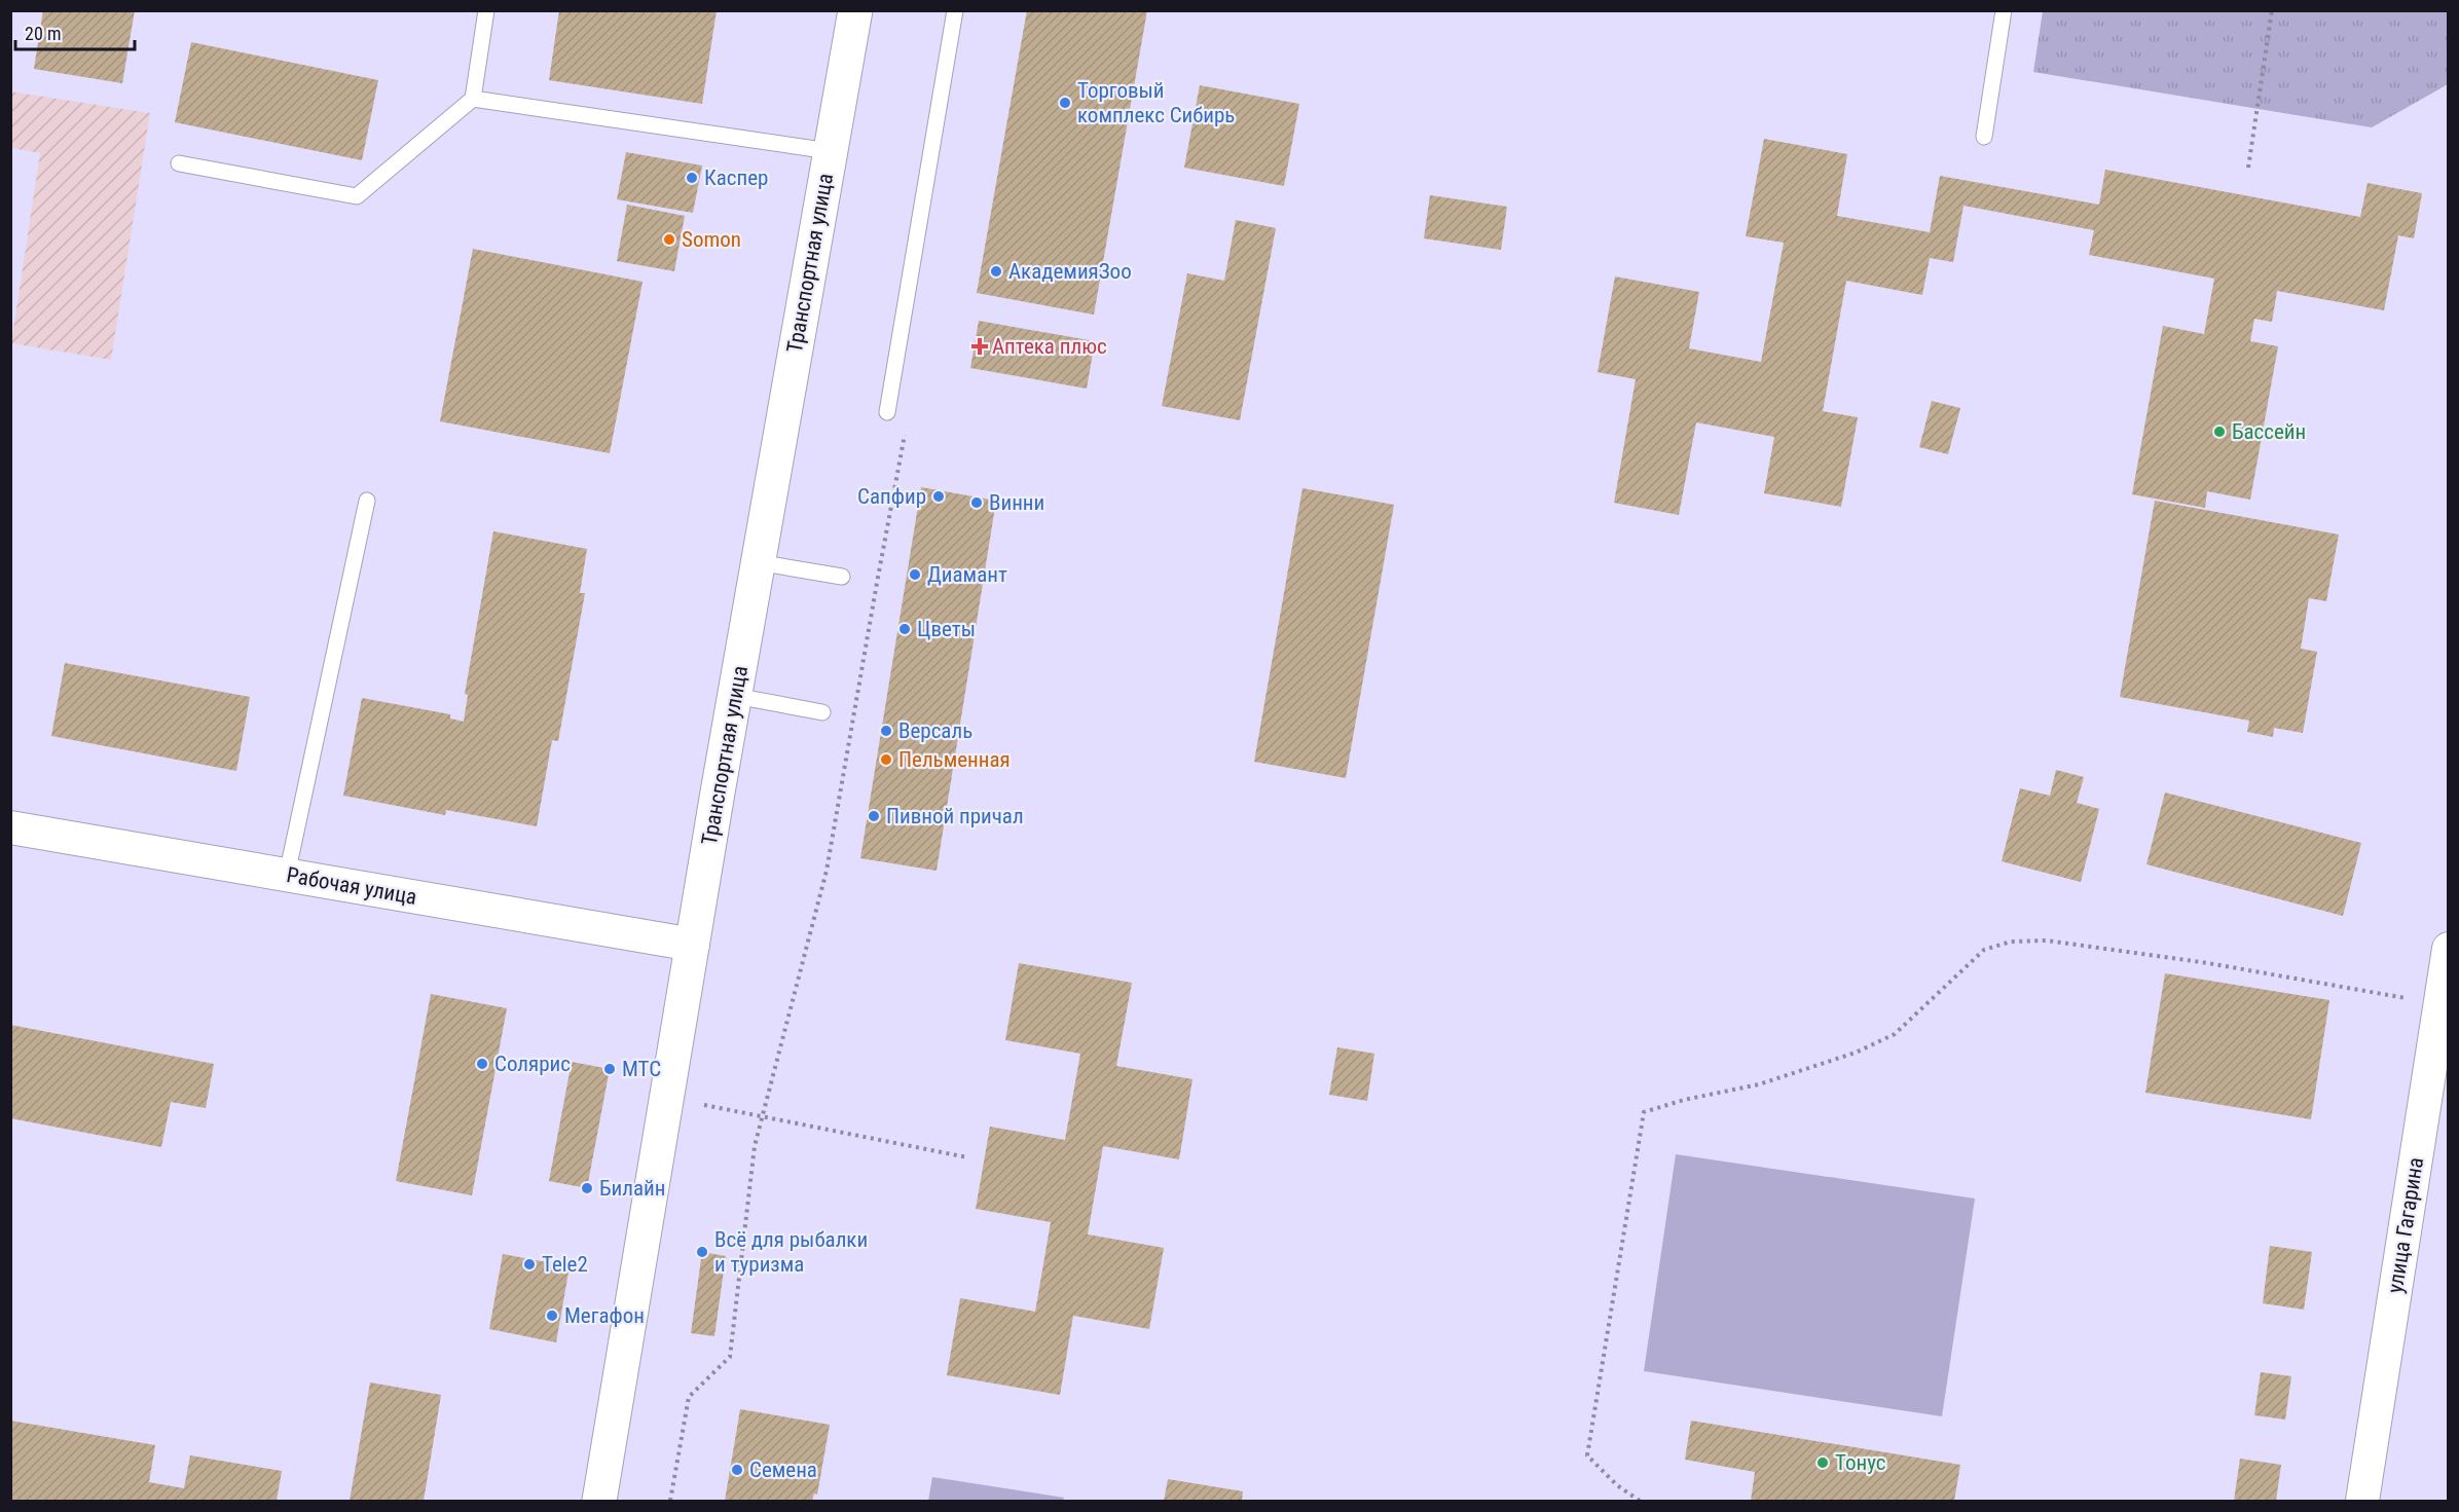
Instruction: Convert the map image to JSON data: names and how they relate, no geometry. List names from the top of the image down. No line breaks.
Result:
{"streets":{"street":["Транспортная улица","Рабочая улица","улица Гагарина"]},"crossings":[["Транспортная улица","Рабочая улица"]],"places":{"other":["Торговый комплекс Сибирь","Каспер","Somon","АкадемияЗоо","Бассейн","Сапфир","Винни","Диамант","Цветы","Версаль","Пельменная","Пивной причал","Солярис","МТС","Билайн","Всё для рыбалки и туризма","Tele2","Мегафон","Тонус","Семена"],"health":["Аптека плюс"]},"scale_bar":"20 m"}
